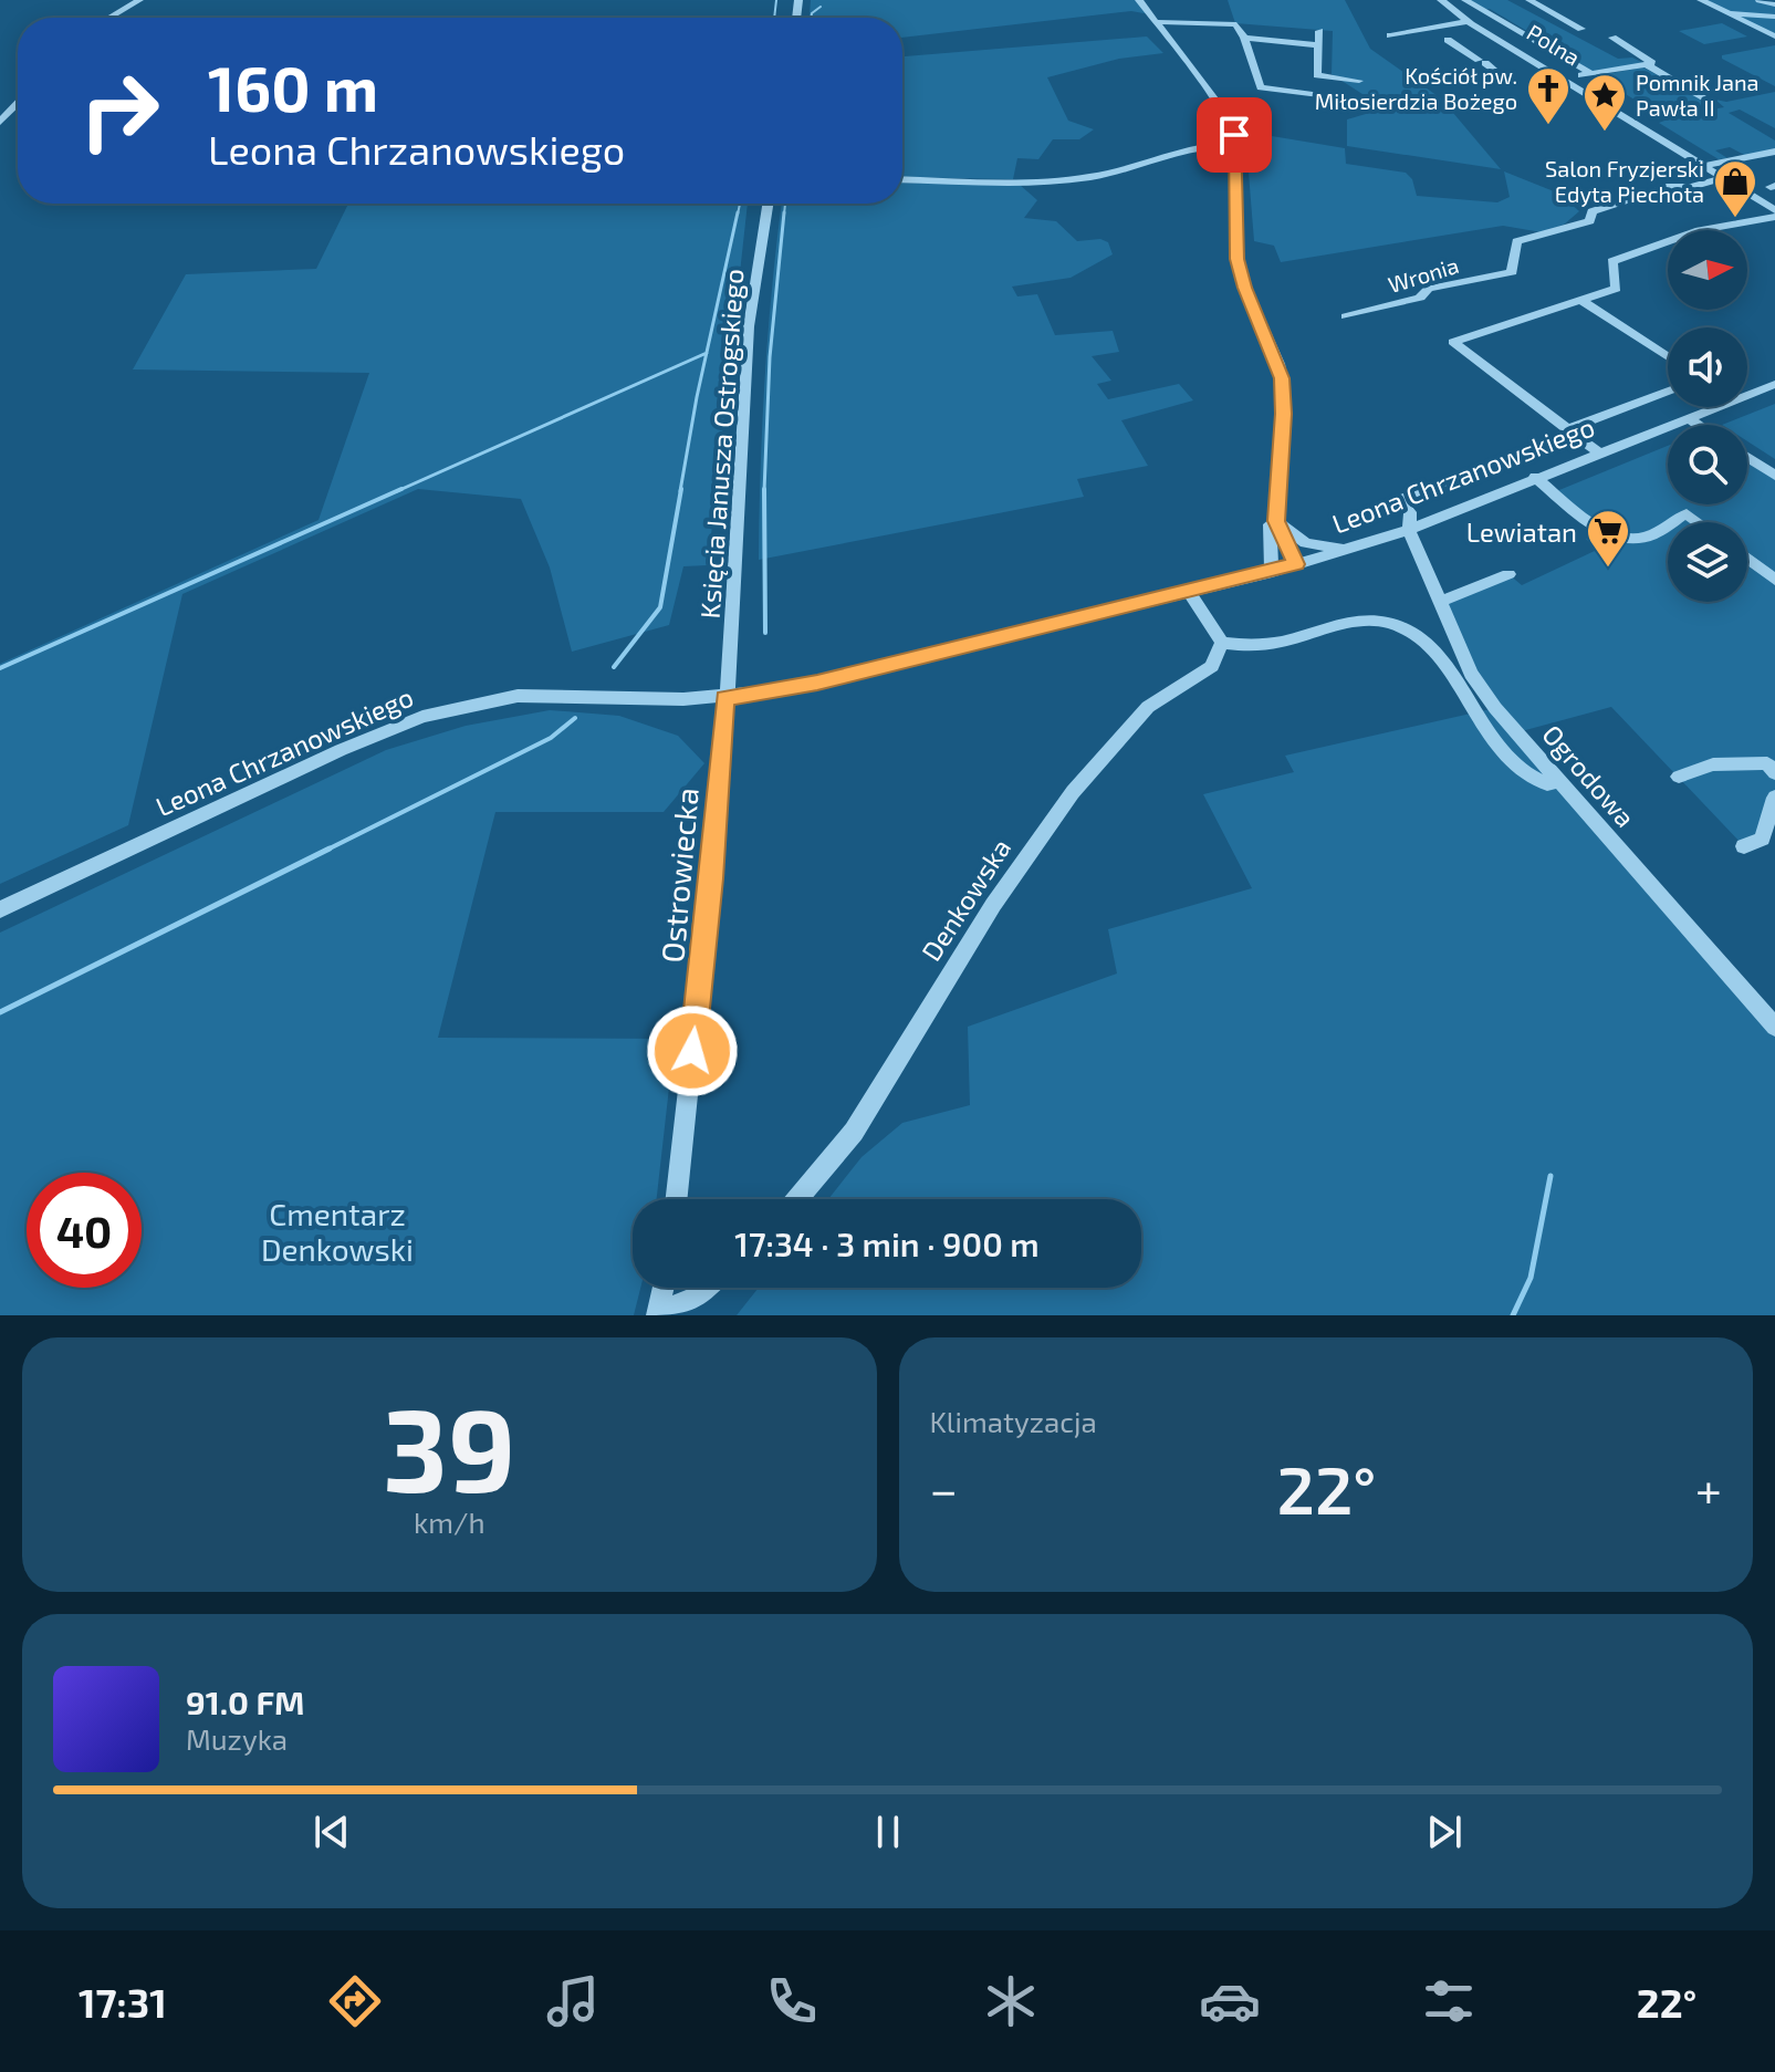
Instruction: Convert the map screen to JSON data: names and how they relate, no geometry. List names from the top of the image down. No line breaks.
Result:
{"streets":{"street":["Polna","Wronia","Księcia Janusza Ostrogskiego","Leona Chrzanowskiego","Ogrodowa","Ostrowiecka","Denkowska"]},"crossings":[["Polna","Wronia"],["Księcia Janusza Ostrogskiego","Leona Chrzanowskiego"],["Księcia Janusza Ostrogskiego","Ostrowiecka"],["Leona Chrzanowskiego","Ogrodowa"],["Leona Chrzanowskiego","Ostrowiecka"]],"parks":["Cmentarz Denkowski"],"places":{"church":["Kościół pw. Miłosierdzia Bożego"],"place":["Pomnik Jana Pawła II"],"shop":["Salon Fryzjerski Edyta Piechota"],"supermarket":["Lewiatan"]},"north":"right","page":{"turn":["160 m","Leona Chrzanowskiego"],"limit":"40","trip":"17:34 · 3 min · 900 m","tile":[["39","km/h"],"Klimatyzacja"],"heat":["−","22°","+"],"song":["91.0 FM","Muzyka"],"tabs":["17:31","22°"]}}
